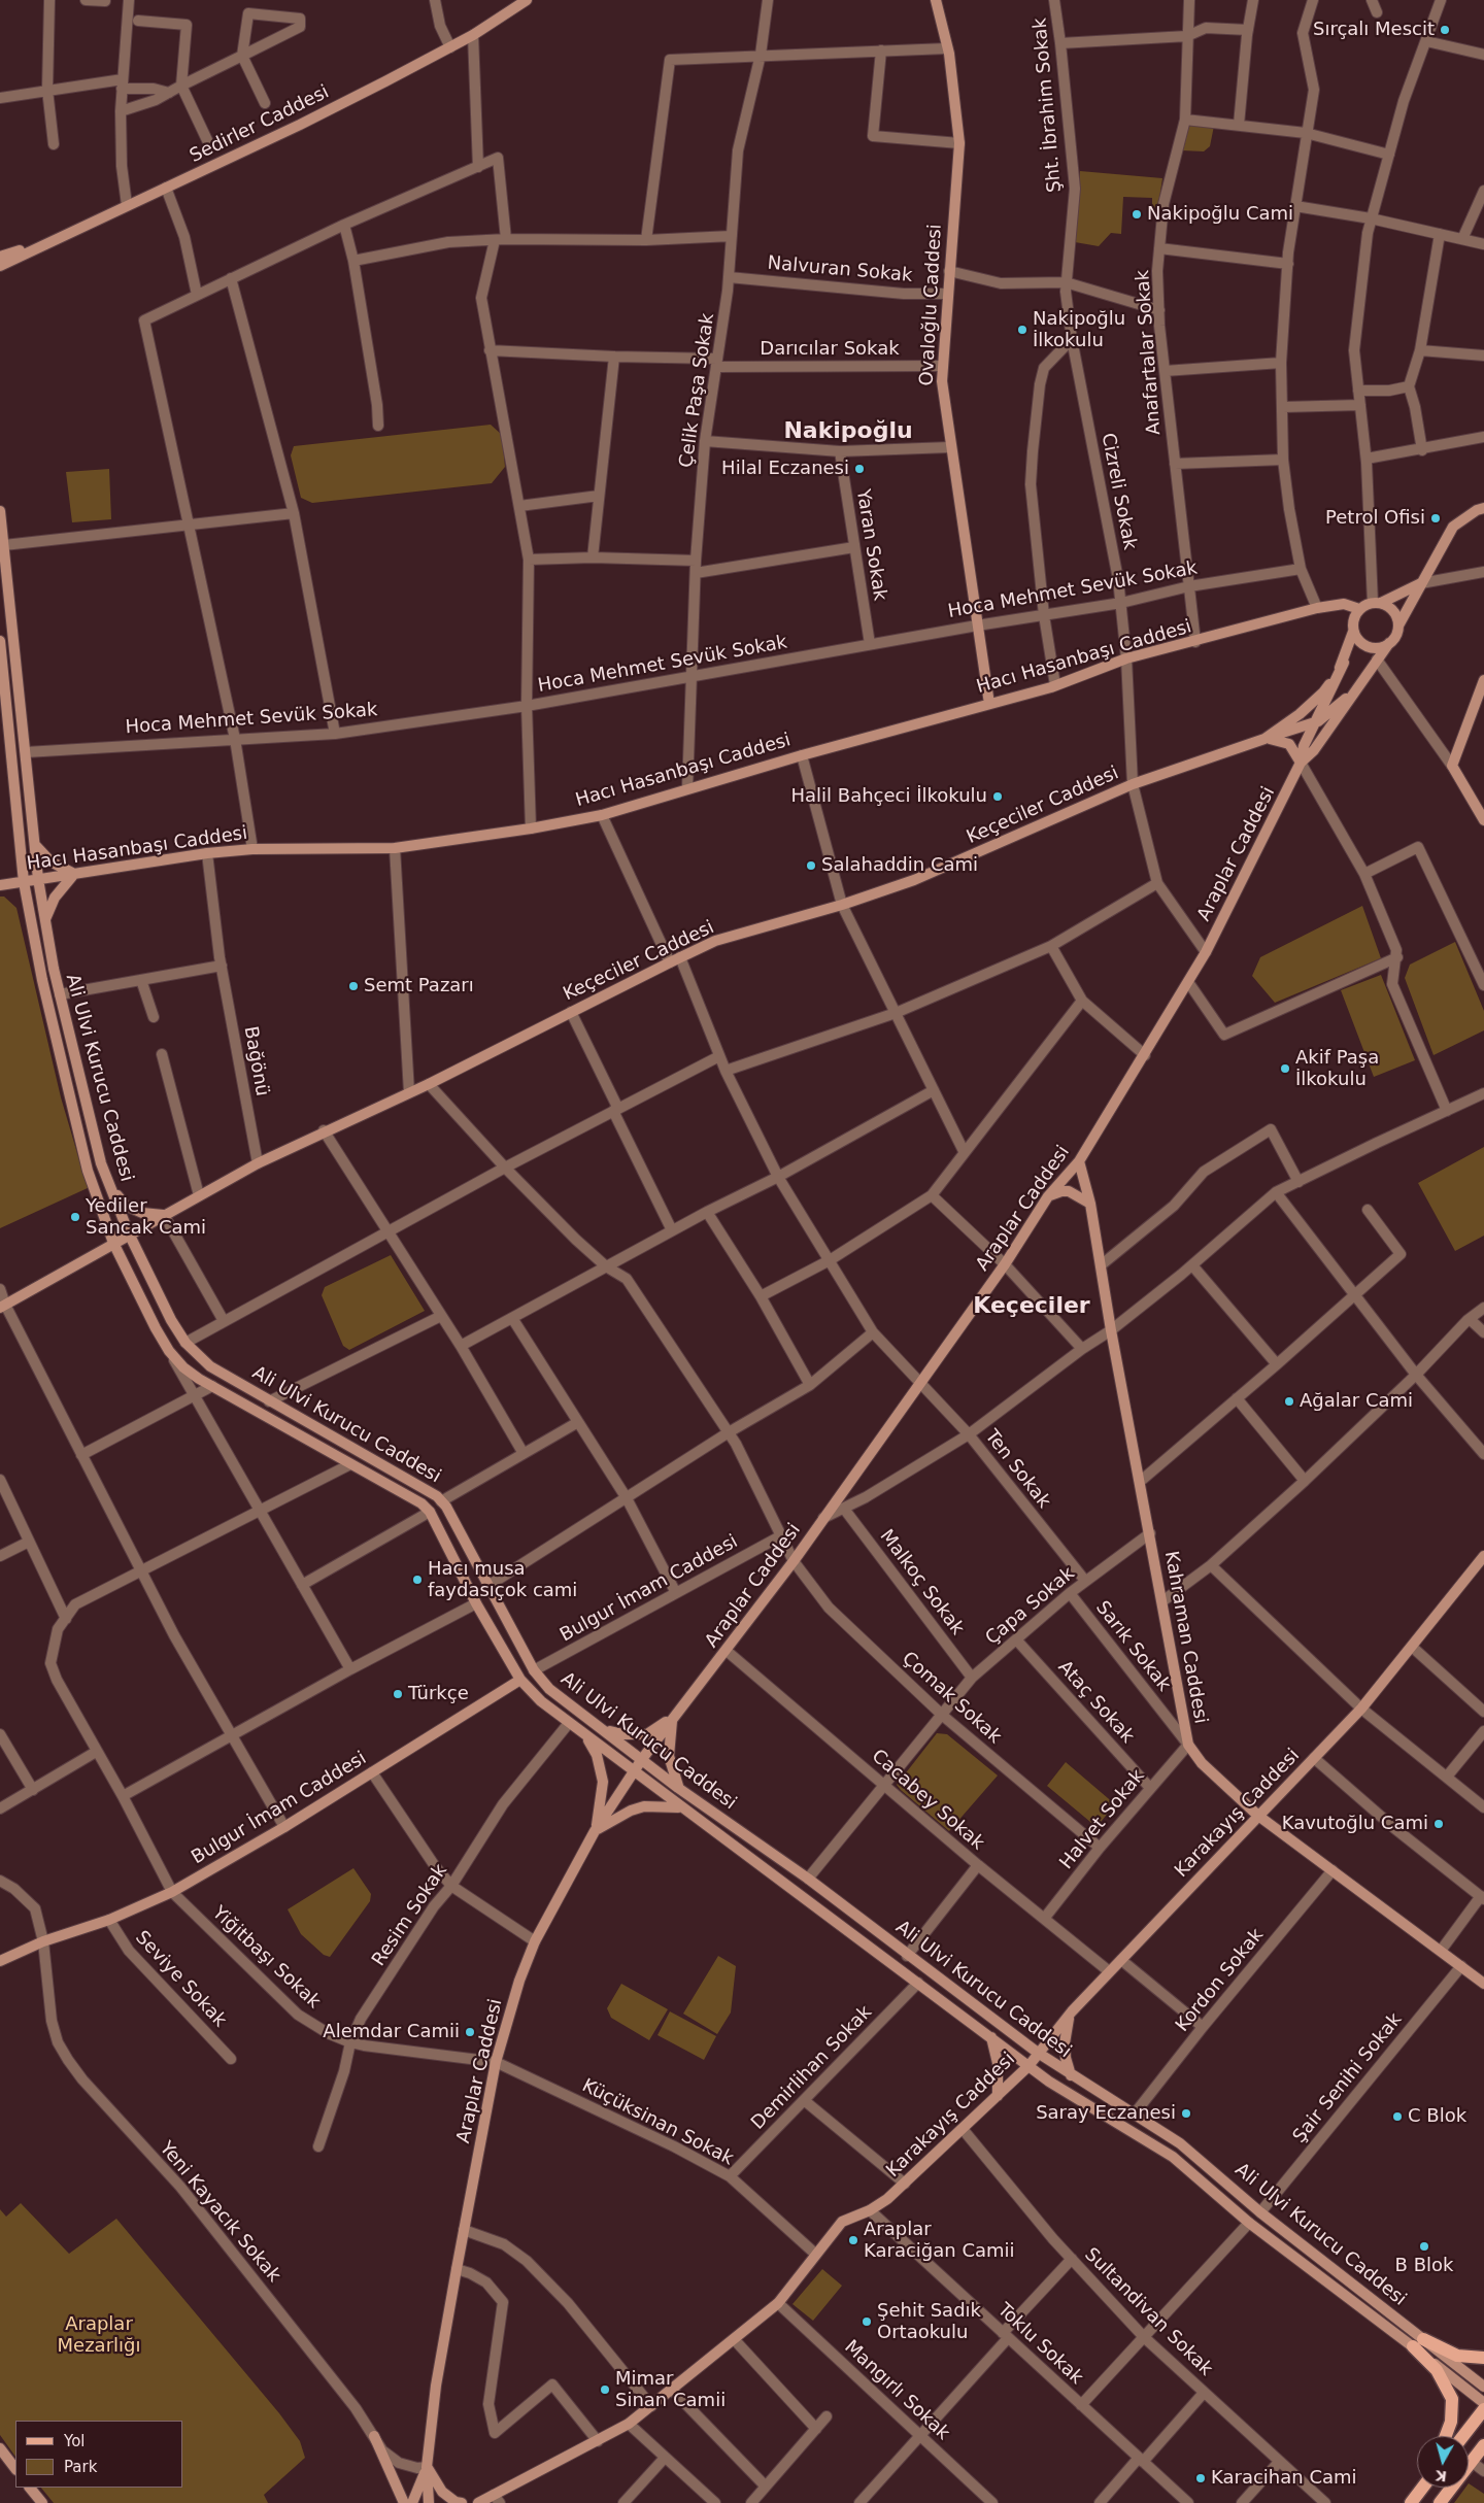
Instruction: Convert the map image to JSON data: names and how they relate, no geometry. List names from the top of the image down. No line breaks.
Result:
{"streets":{"street":["Şht. İbrahim Sokak","Sedirler Caddesi","Nalvuran Sokak","Ovaloğlu Caddesi","Darıcılar Sokak","Anafartalar Sokak","Çelik Paşa Sokak","Cizreli Sokak","Yaran Sokak","Hoca Mehmet Sevük Sokak","Hacı Hasanbaşı Caddesi","Keçeciler Caddesi","Araplar Caddesi","Bağönü","Ali Ulvi Kurucu Caddesi","Ten Sokak","Malkoç Sokak","Bulgur İmam Caddesi","Çapa Sokak","Kahraman Caddesi","Sarık Sokak","Çomak Sokak","Ataç Sokak","Cacabey Sokak","Karakayış Caddesi","Halvet Sokak","Resim Sokak","Yiğitbaşı Sokak","Seviye Sokak","Kordon Sokak","Demirlihan Sokak","Şair Senihi Sokak","Küçüksinan Sokak","Yeni Kayacık Sokak","Sultandivan Sokak","Toklu Sokak","Mangırlı Sokak"]},"crossings":[["Şht. İbrahim Sokak","Cizreli Sokak"],["Nalvuran Sokak","Ovaloğlu Caddesi"],["Nalvuran Sokak","Çelik Paşa Sokak"],["Ovaloğlu Caddesi","Darıcılar Sokak"],["Ovaloğlu Caddesi","Hoca Mehmet Sevük Sokak"],["Ovaloğlu Caddesi","Hacı Hasanbaşı Caddesi"],["Darıcılar Sokak","Çelik Paşa Sokak"],["Anafartalar Sokak","Hoca Mehmet Sevük Sokak"],["Anafartalar Sokak","Hacı Hasanbaşı Caddesi"],["Çelik Paşa Sokak","Hoca Mehmet Sevük Sokak"],["Çelik Paşa Sokak","Hacı Hasanbaşı Caddesi"],["Cizreli Sokak","Hoca Mehmet Sevük Sokak"],["Cizreli Sokak","Hacı Hasanbaşı Caddesi"],["Cizreli Sokak","Keçeciler Caddesi"],["Cizreli Sokak","Araplar Caddesi"],["Yaran Sokak","Hoca Mehmet Sevük Sokak"],["Hoca Mehmet Sevük Sokak","Ali Ulvi Kurucu Caddesi"],["Hacı Hasanbaşı Caddesi","Keçeciler Caddesi"],["Hacı Hasanbaşı Caddesi","Araplar Caddesi"],["Hacı Hasanbaşı Caddesi","Bağönü"],["Hacı Hasanbaşı Caddesi","Ali Ulvi Kurucu Caddesi"],["Keçeciler Caddesi","Araplar Caddesi"],["Keçeciler Caddesi","Bağönü"],["Keçeciler Caddesi","Ali Ulvi Kurucu Caddesi"],["Keçeciler Caddesi","Ten Sokak"],["Keçeciler Caddesi","Çomak Sokak"],["Araplar Caddesi","Ali Ulvi Kurucu Caddesi"],["Araplar Caddesi","Ten Sokak"],["Araplar Caddesi","Kahraman Caddesi"],["Araplar Caddesi","Çomak Sokak"],["Araplar Caddesi","Cacabey Sokak"],["Araplar Caddesi","Yiğitbaşı Sokak"],["Araplar Caddesi","Küçüksinan Sokak"],["Araplar Caddesi","Yeni Kayacık Sokak"],["Ali Ulvi Kurucu Caddesi","Bulgur İmam Caddesi"],["Ali Ulvi Kurucu Caddesi","Çapa Sokak"],["Ali Ulvi Kurucu Caddesi","Karakayış Caddesi"],["Ali Ulvi Kurucu Caddesi","Resim Sokak"],["Ali Ulvi Kurucu Caddesi","Yiğitbaşı Sokak"],["Ali Ulvi Kurucu Caddesi","Kordon Sokak"],["Ali Ulvi Kurucu Caddesi","Demirlihan Sokak"],["Ali Ulvi Kurucu Caddesi","Şair Senihi Sokak"],["Ten Sokak","Çapa Sokak"],["Malkoç Sokak","Çapa Sokak"],["Bulgur İmam Caddesi","Çomak Sokak"],["Bulgur İmam Caddesi","Yiğitbaşı Sokak"],["Bulgur İmam Caddesi","Seviye Sokak"],["Bulgur İmam Caddesi","Yeni Kayacık Sokak"],["Çapa Sokak","Kahraman Caddesi"],["Çapa Sokak","Sarık Sokak"],["Çapa Sokak","Çomak Sokak"],["Çapa Sokak","Ataç Sokak"],["Çapa Sokak","Cacabey Sokak"],["Kahraman Caddesi","Sarık Sokak"],["Kahraman Caddesi","Karakayış Caddesi"],["Kahraman Caddesi","Halvet Sokak"],["Kahraman Caddesi","Kordon Sokak"],["Kahraman Caddesi","Şair Senihi Sokak"],["Sarık Sokak","Halvet Sokak"],["Çomak Sokak","Halvet Sokak"],["Ataç Sokak","Halvet Sokak"],["Cacabey Sokak","Karakayış Caddesi"],["Cacabey Sokak","Halvet Sokak"],["Karakayış Caddesi","Küçüksinan Sokak"],["Karakayış Caddesi","Sultandivan Sokak"],["Karakayış Caddesi","Toklu Sokak"],["Karakayış Caddesi","Mangırlı Sokak"],["Resim Sokak","Yiğitbaşı Sokak"],["Yiğitbaşı Sokak","Küçüksinan Sokak"],["Demirlihan Sokak","Küçüksinan Sokak"]],"districts":["Nakipoğlu","Keçeciler"],"parks":["Araplar Mezarlığı"],"places":["Sırçalı Mescit","Nakipoğlu Cami","Nakipoğlu İlkokulu","Hilal Eczanesi","Petrol Ofisi","Halil Bahçeci İlkokulu","Salahaddin Cami","Semt Pazarı","Akif Paşa İlkokulu","Yediler Sancak Cami","Ağalar Cami","Hacı musa faydasıçok cami","Türkçe","Kavutoğlu Cami","Alemdar Camii","Saray Eczanesi","C Blok","Araplar Karaciğan Camii","B Blok","Şehit Sadık Ortaokulu","Mimar Sinan Camii","Karacihan Cami"],"legend":["Yol","Park"],"north":"bottom"}
